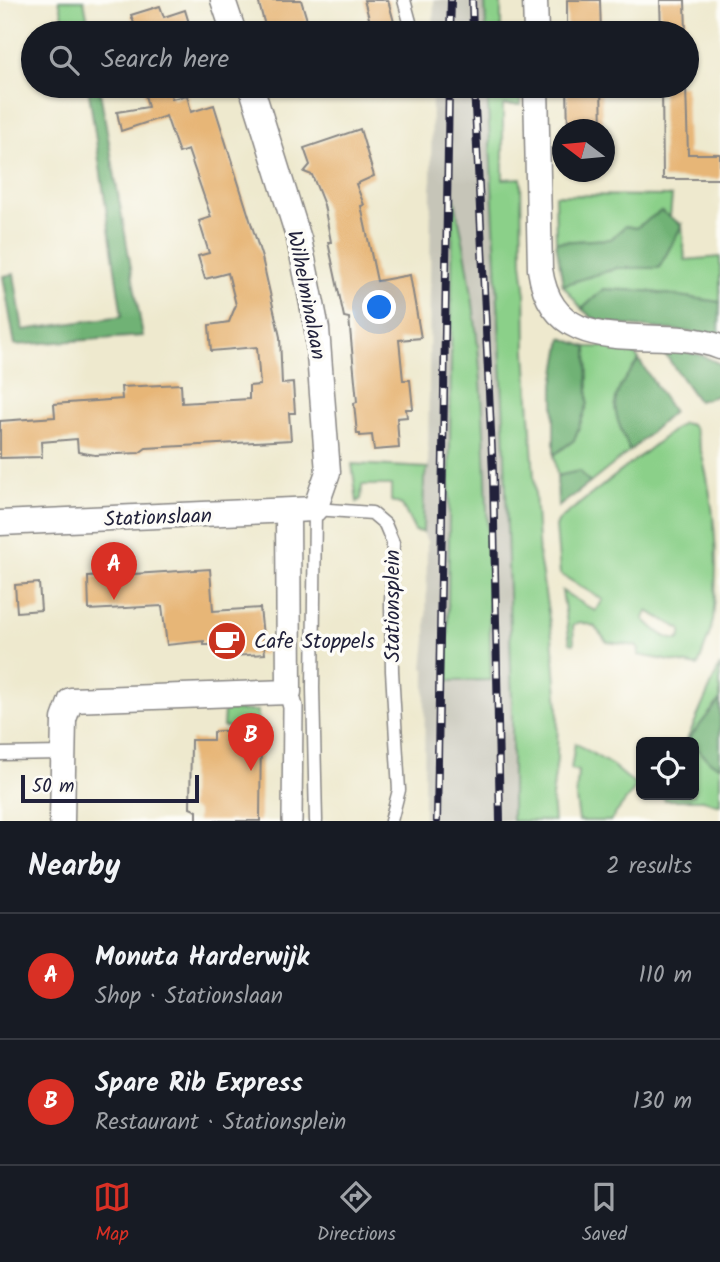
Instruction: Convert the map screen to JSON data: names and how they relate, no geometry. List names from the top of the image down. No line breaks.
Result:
{"streets":{"street":["Wilhelminalaan","Stationslaan"],"lane":["Stationsplein"]},"crossings":[["Wilhelminalaan","Stationslaan"],["Wilhelminalaan","Stationsplein"],["Stationslaan","Stationsplein"]],"places":{"cafe":["Cafe Stoppels"]},"scale_bar":"50 m","north":"left","page":{"search":"Search here","pins":["A","B"],"scale":"50 m","heading":["Nearby","2 results"],"list":[{"mark":"A","name":"Monuta Harderwijk","note":"Shop · Stationslaan","value":"110 m"},{"mark":"B","name":"Spare Rib Express","note":"Restaurant · Stationsplein","value":"130 m"}],"nav":["Map","Directions","Saved"]}}
